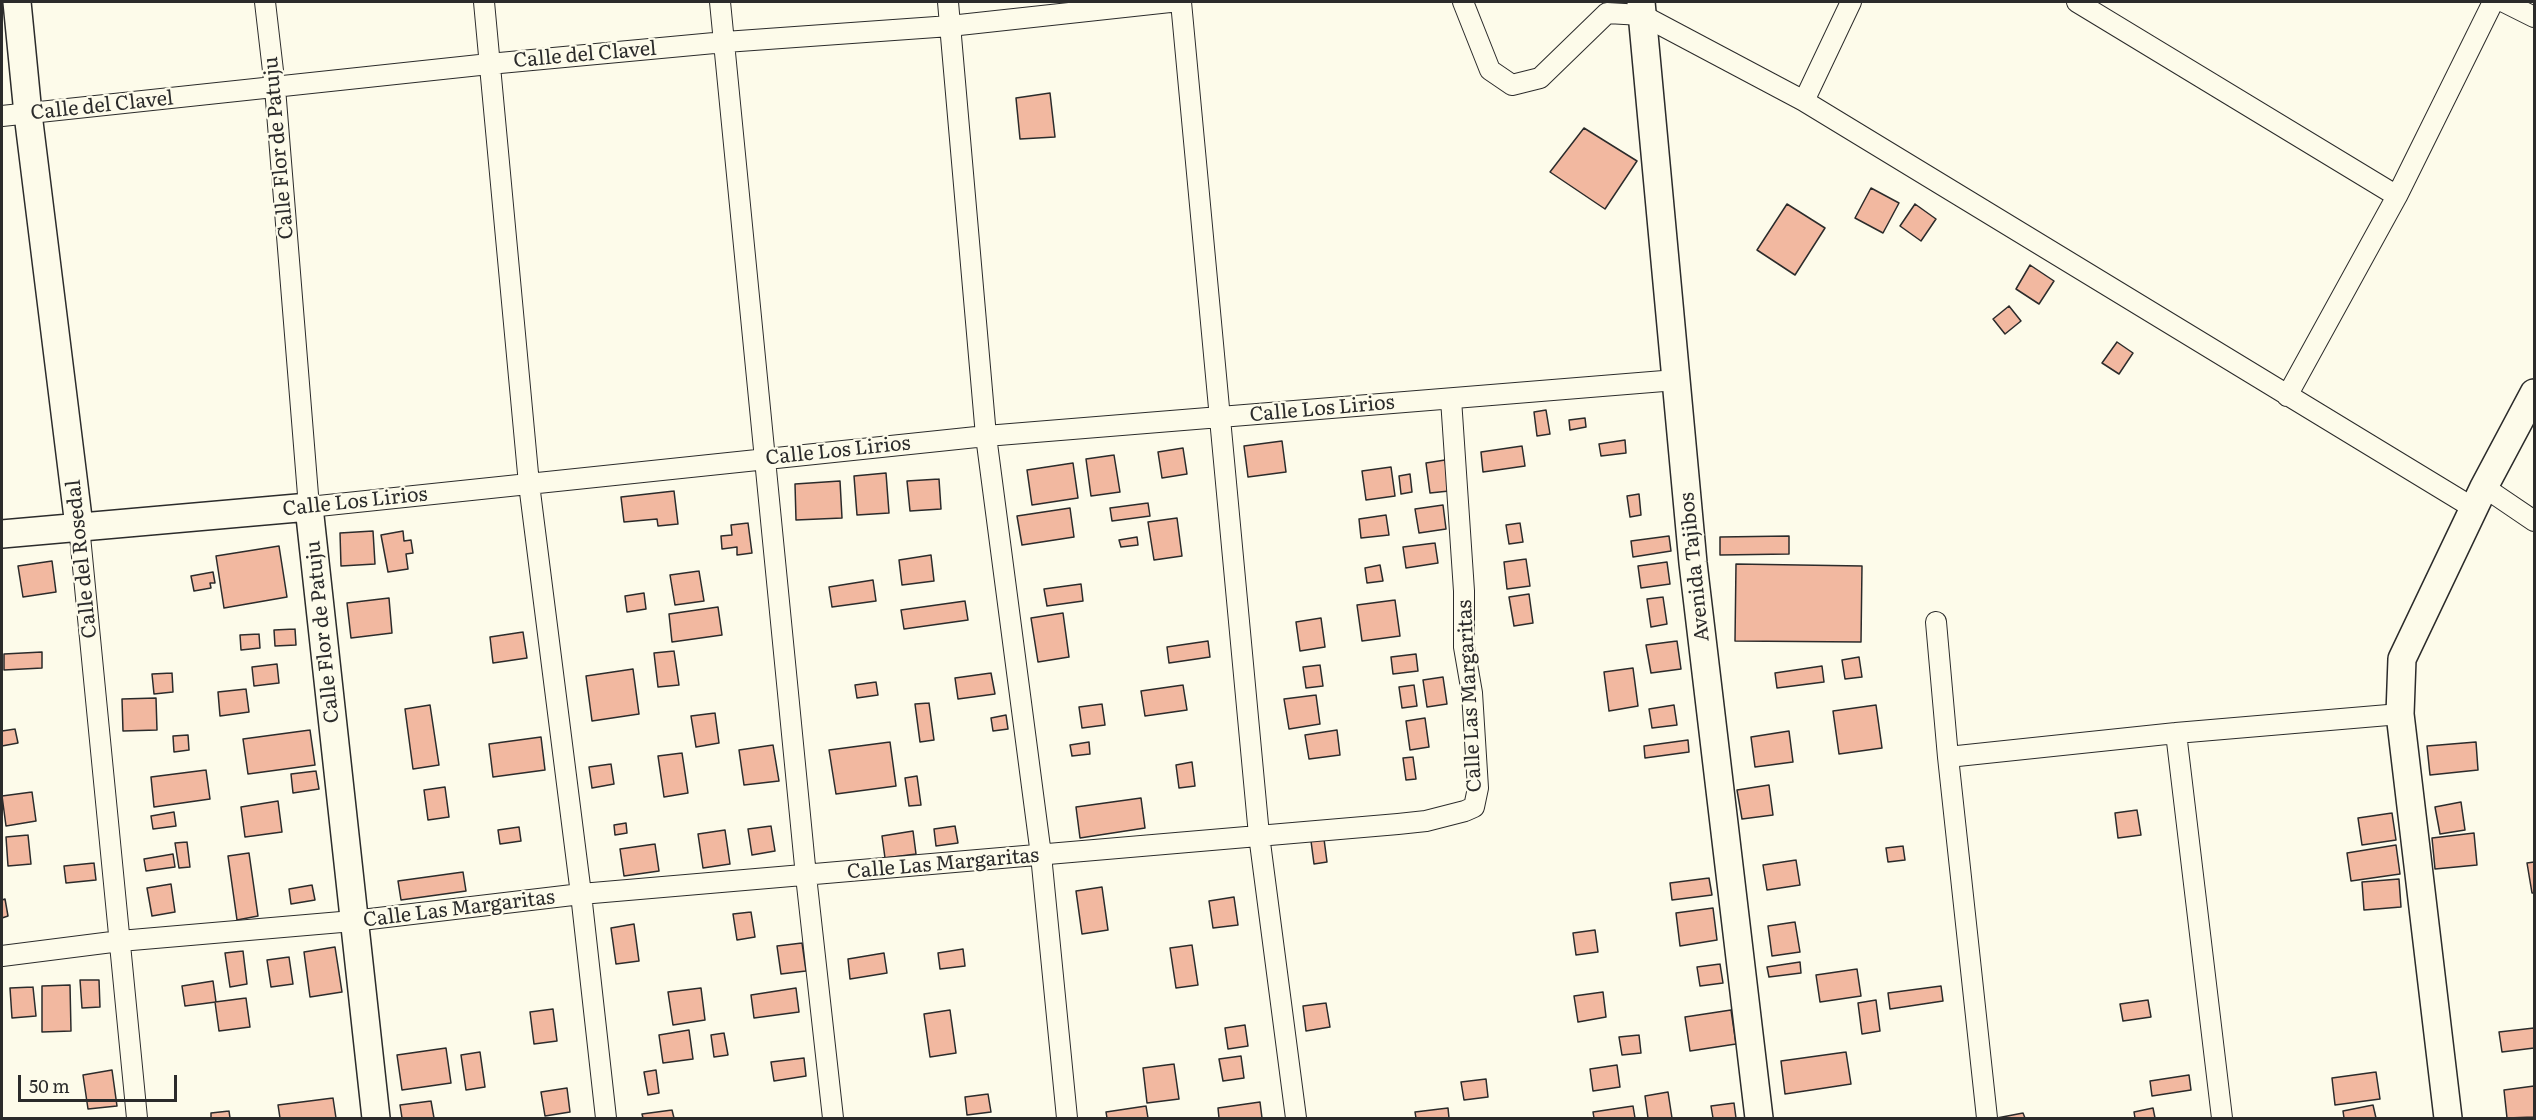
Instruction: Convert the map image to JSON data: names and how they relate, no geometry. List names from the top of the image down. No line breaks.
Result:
{"streets":{"street":["Calle del Clavel","Calle Flor de Patuju","Calle Los Lirios","Calle del Rosedal","Avenida Tajibos","Calle Las Margaritas"]},"crossings":[["Calle del Clavel","Calle Flor de Patuju"],["Calle del Clavel","Calle del Rosedal"],["Calle Flor de Patuju","Calle Los Lirios"],["Calle Flor de Patuju","Calle Las Margaritas"],["Calle Los Lirios","Calle del Rosedal"],["Calle Los Lirios","Avenida Tajibos"],["Calle Los Lirios","Calle Las Margaritas"],["Calle del Rosedal","Calle Las Margaritas"]],"scale_bar":"50 m"}
